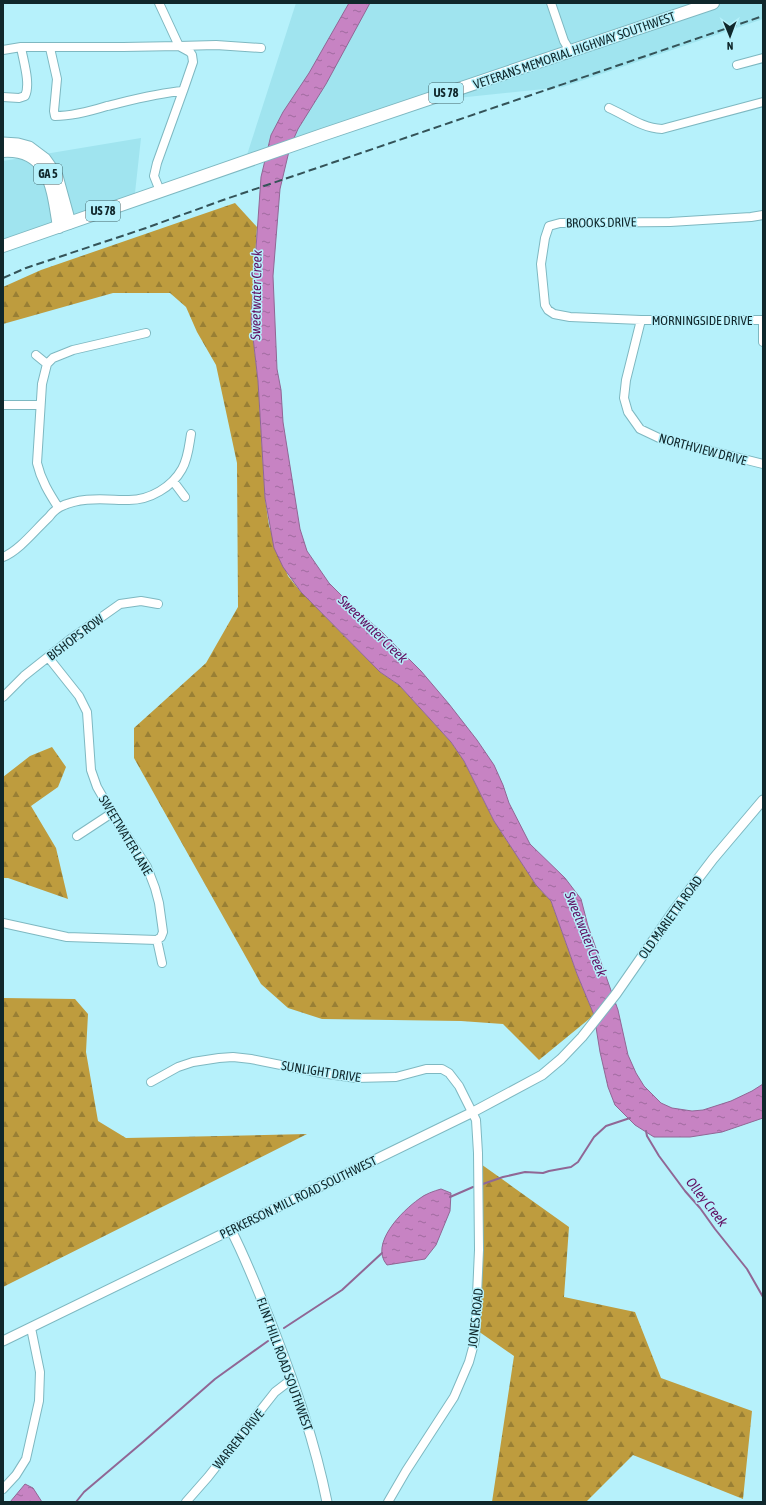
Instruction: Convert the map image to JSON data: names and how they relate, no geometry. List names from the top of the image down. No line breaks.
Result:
{"streets":{"main road":["VETERANS MEMORIAL HIGHWAY SOUTHWEST","US 78","GA 5"],"street":["BROOKS DRIVE","MORNINGSIDE DRIVE","NORTHVIEW DRIVE","BISHOPS ROW","SWEETWATER LANE","OLD MARIETTA ROAD","SUNLIGHT DRIVE","PERKERSON MILL ROAD SOUTHWEST","JONES ROAD","FLINT HILL ROAD SOUTHWEST","WARREN DRIVE"]},"crossings":[["VETERANS MEMORIAL HIGHWAY SOUTHWEST","US 78"],["US 78","GA 5"],["BROOKS DRIVE","MORNINGSIDE DRIVE"],["BROOKS DRIVE","NORTHVIEW DRIVE"],["MORNINGSIDE DRIVE","NORTHVIEW DRIVE"],["BISHOPS ROW","SWEETWATER LANE"],["OLD MARIETTA ROAD","PERKERSON MILL ROAD SOUTHWEST"],["SUNLIGHT DRIVE","PERKERSON MILL ROAD SOUTHWEST"],["SUNLIGHT DRIVE","JONES ROAD"],["PERKERSON MILL ROAD SOUTHWEST","JONES ROAD"],["PERKERSON MILL ROAD SOUTHWEST","FLINT HILL ROAD SOUTHWEST"],["FLINT HILL ROAD SOUTHWEST","WARREN DRIVE"]],"water":["Sweetwater Creek","Olley Creek"],"north":"bottom"}
